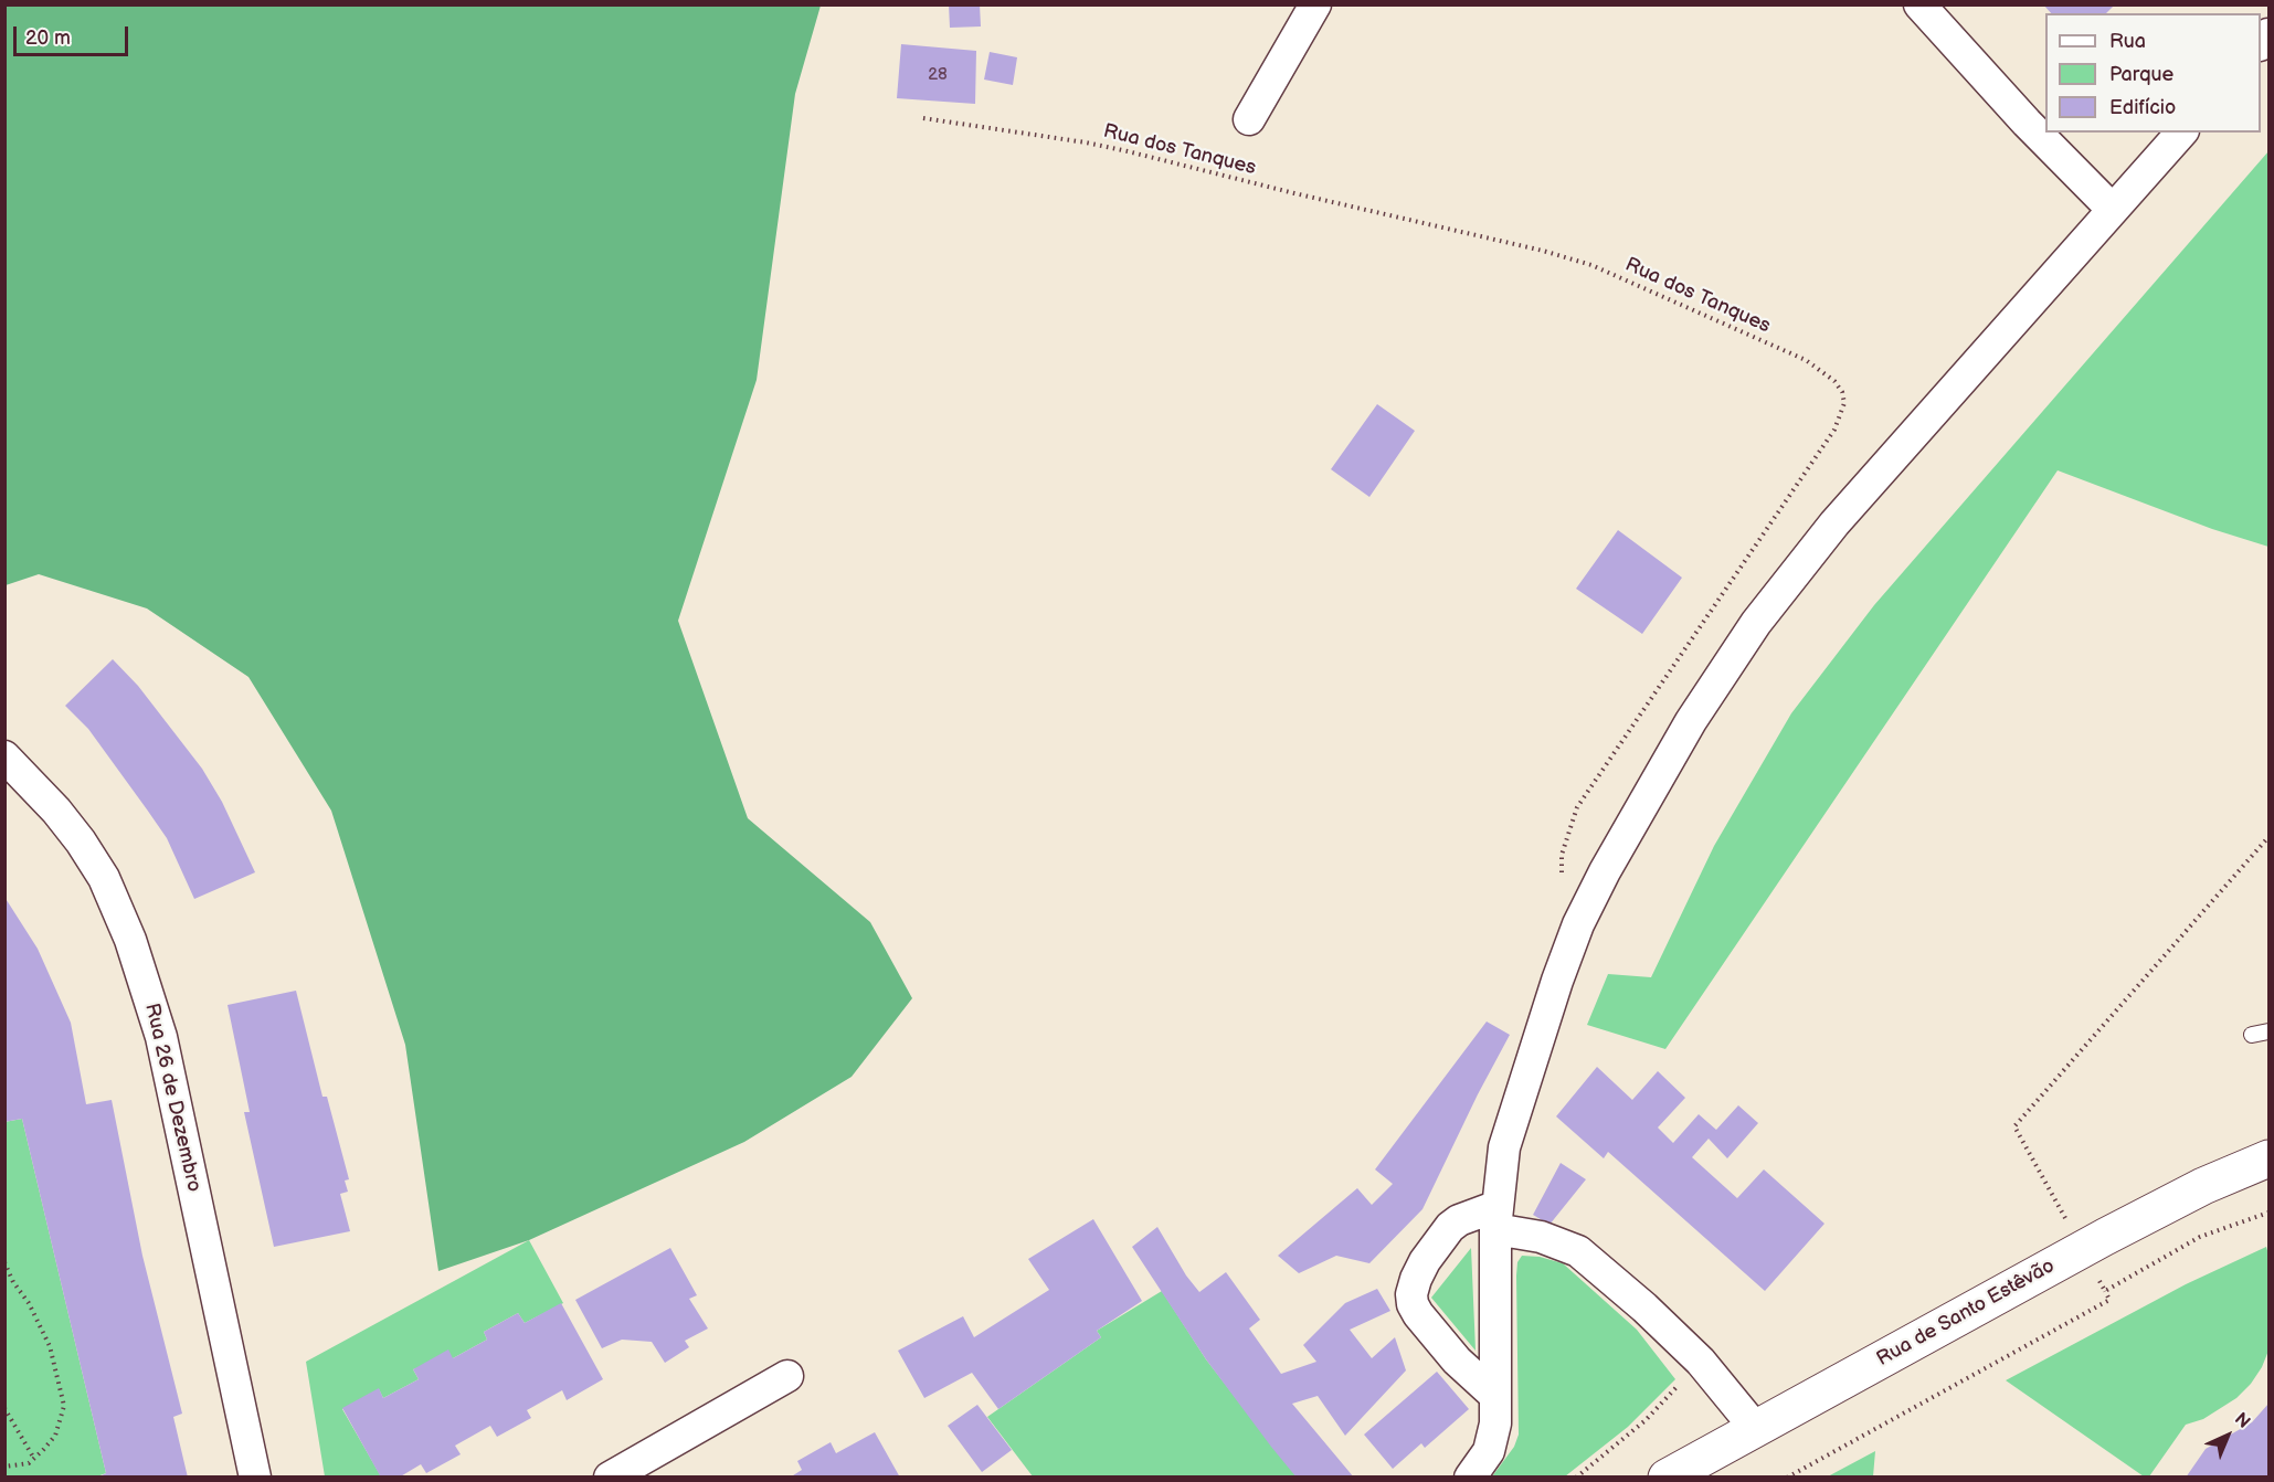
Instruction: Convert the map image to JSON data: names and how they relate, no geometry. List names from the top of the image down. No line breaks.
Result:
{"streets":{"street":["Rua 26 de Dezembro","Rua de Santo Estêvão"],"path":["Rua dos Tanques"]},"house_numbers":["28"],"legend":["Rua","Parque","Edifício"],"scale_bar":"20 m","north":"top right"}
